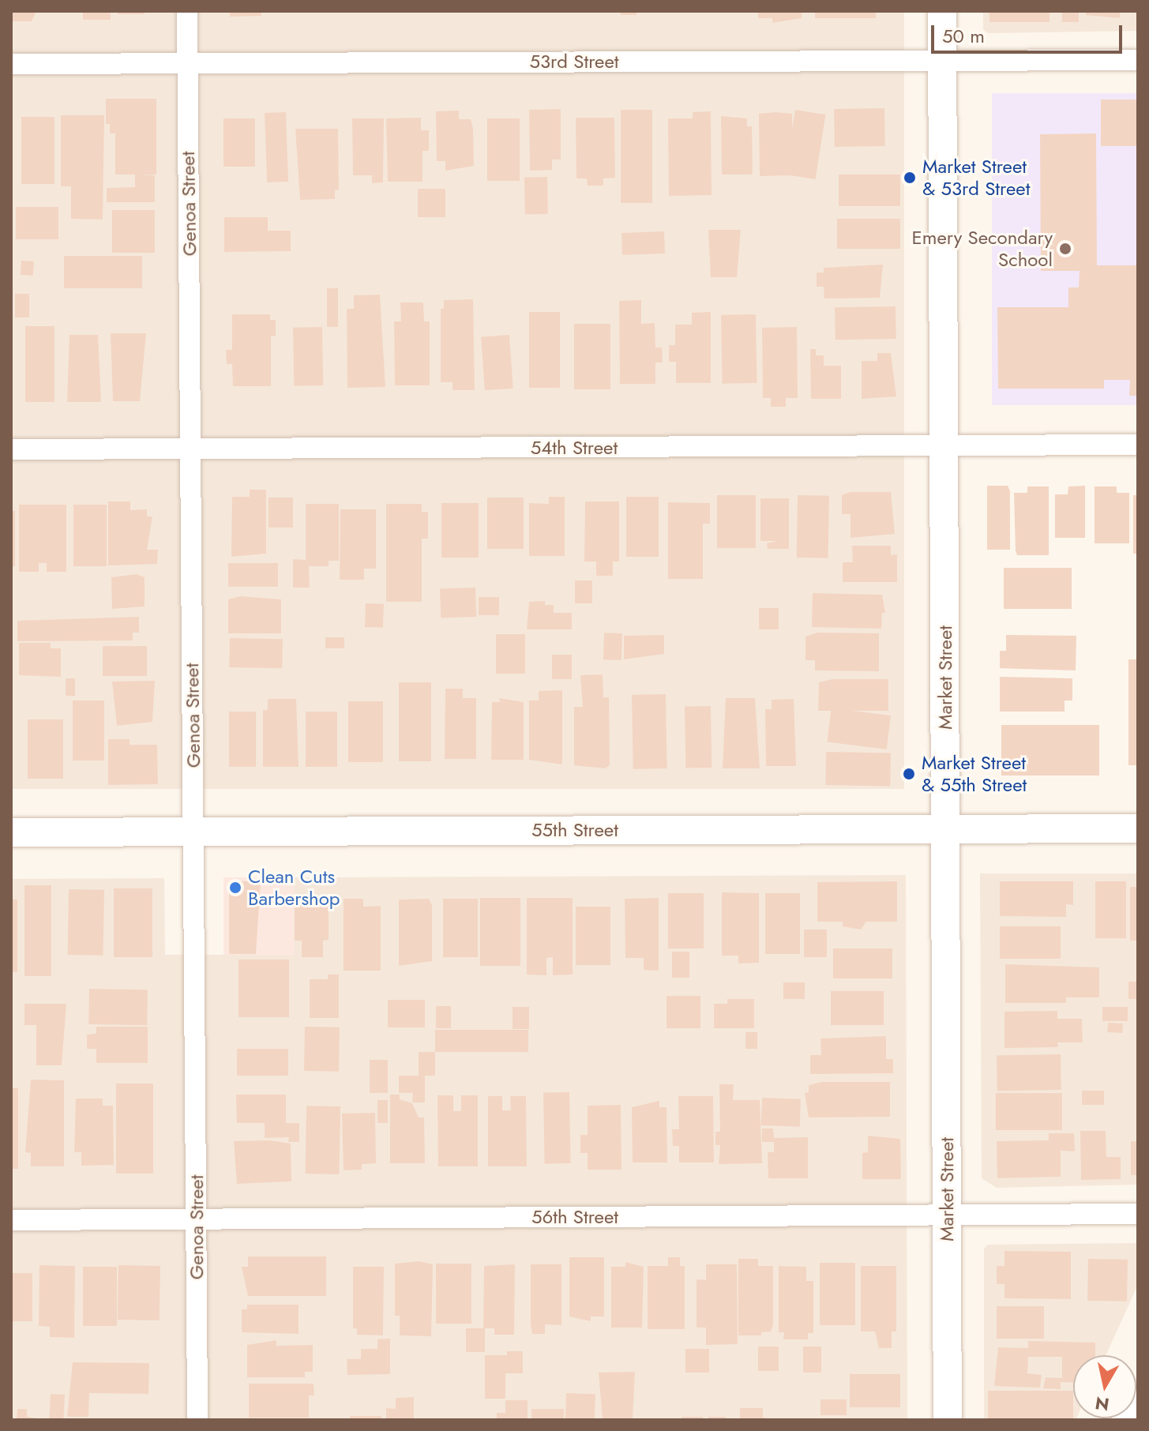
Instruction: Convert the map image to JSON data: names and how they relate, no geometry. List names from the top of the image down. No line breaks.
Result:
{"streets":{"street":["53rd Street","Genoa Street","54th Street","Market Street","55th Street","56th Street"]},"crossings":[["53rd Street","Genoa Street"],["53rd Street","Market Street"],["Genoa Street","54th Street"],["Genoa Street","55th Street"],["Genoa Street","56th Street"],["54th Street","Market Street"],["Market Street","55th Street"],["Market Street","56th Street"]],"places":["Market Street & 53rd Street","Emery Secondary School","Market Street & 55th Street","Clean Cuts Barbershop"],"scale_bar":"50 m","north":"bottom"}
